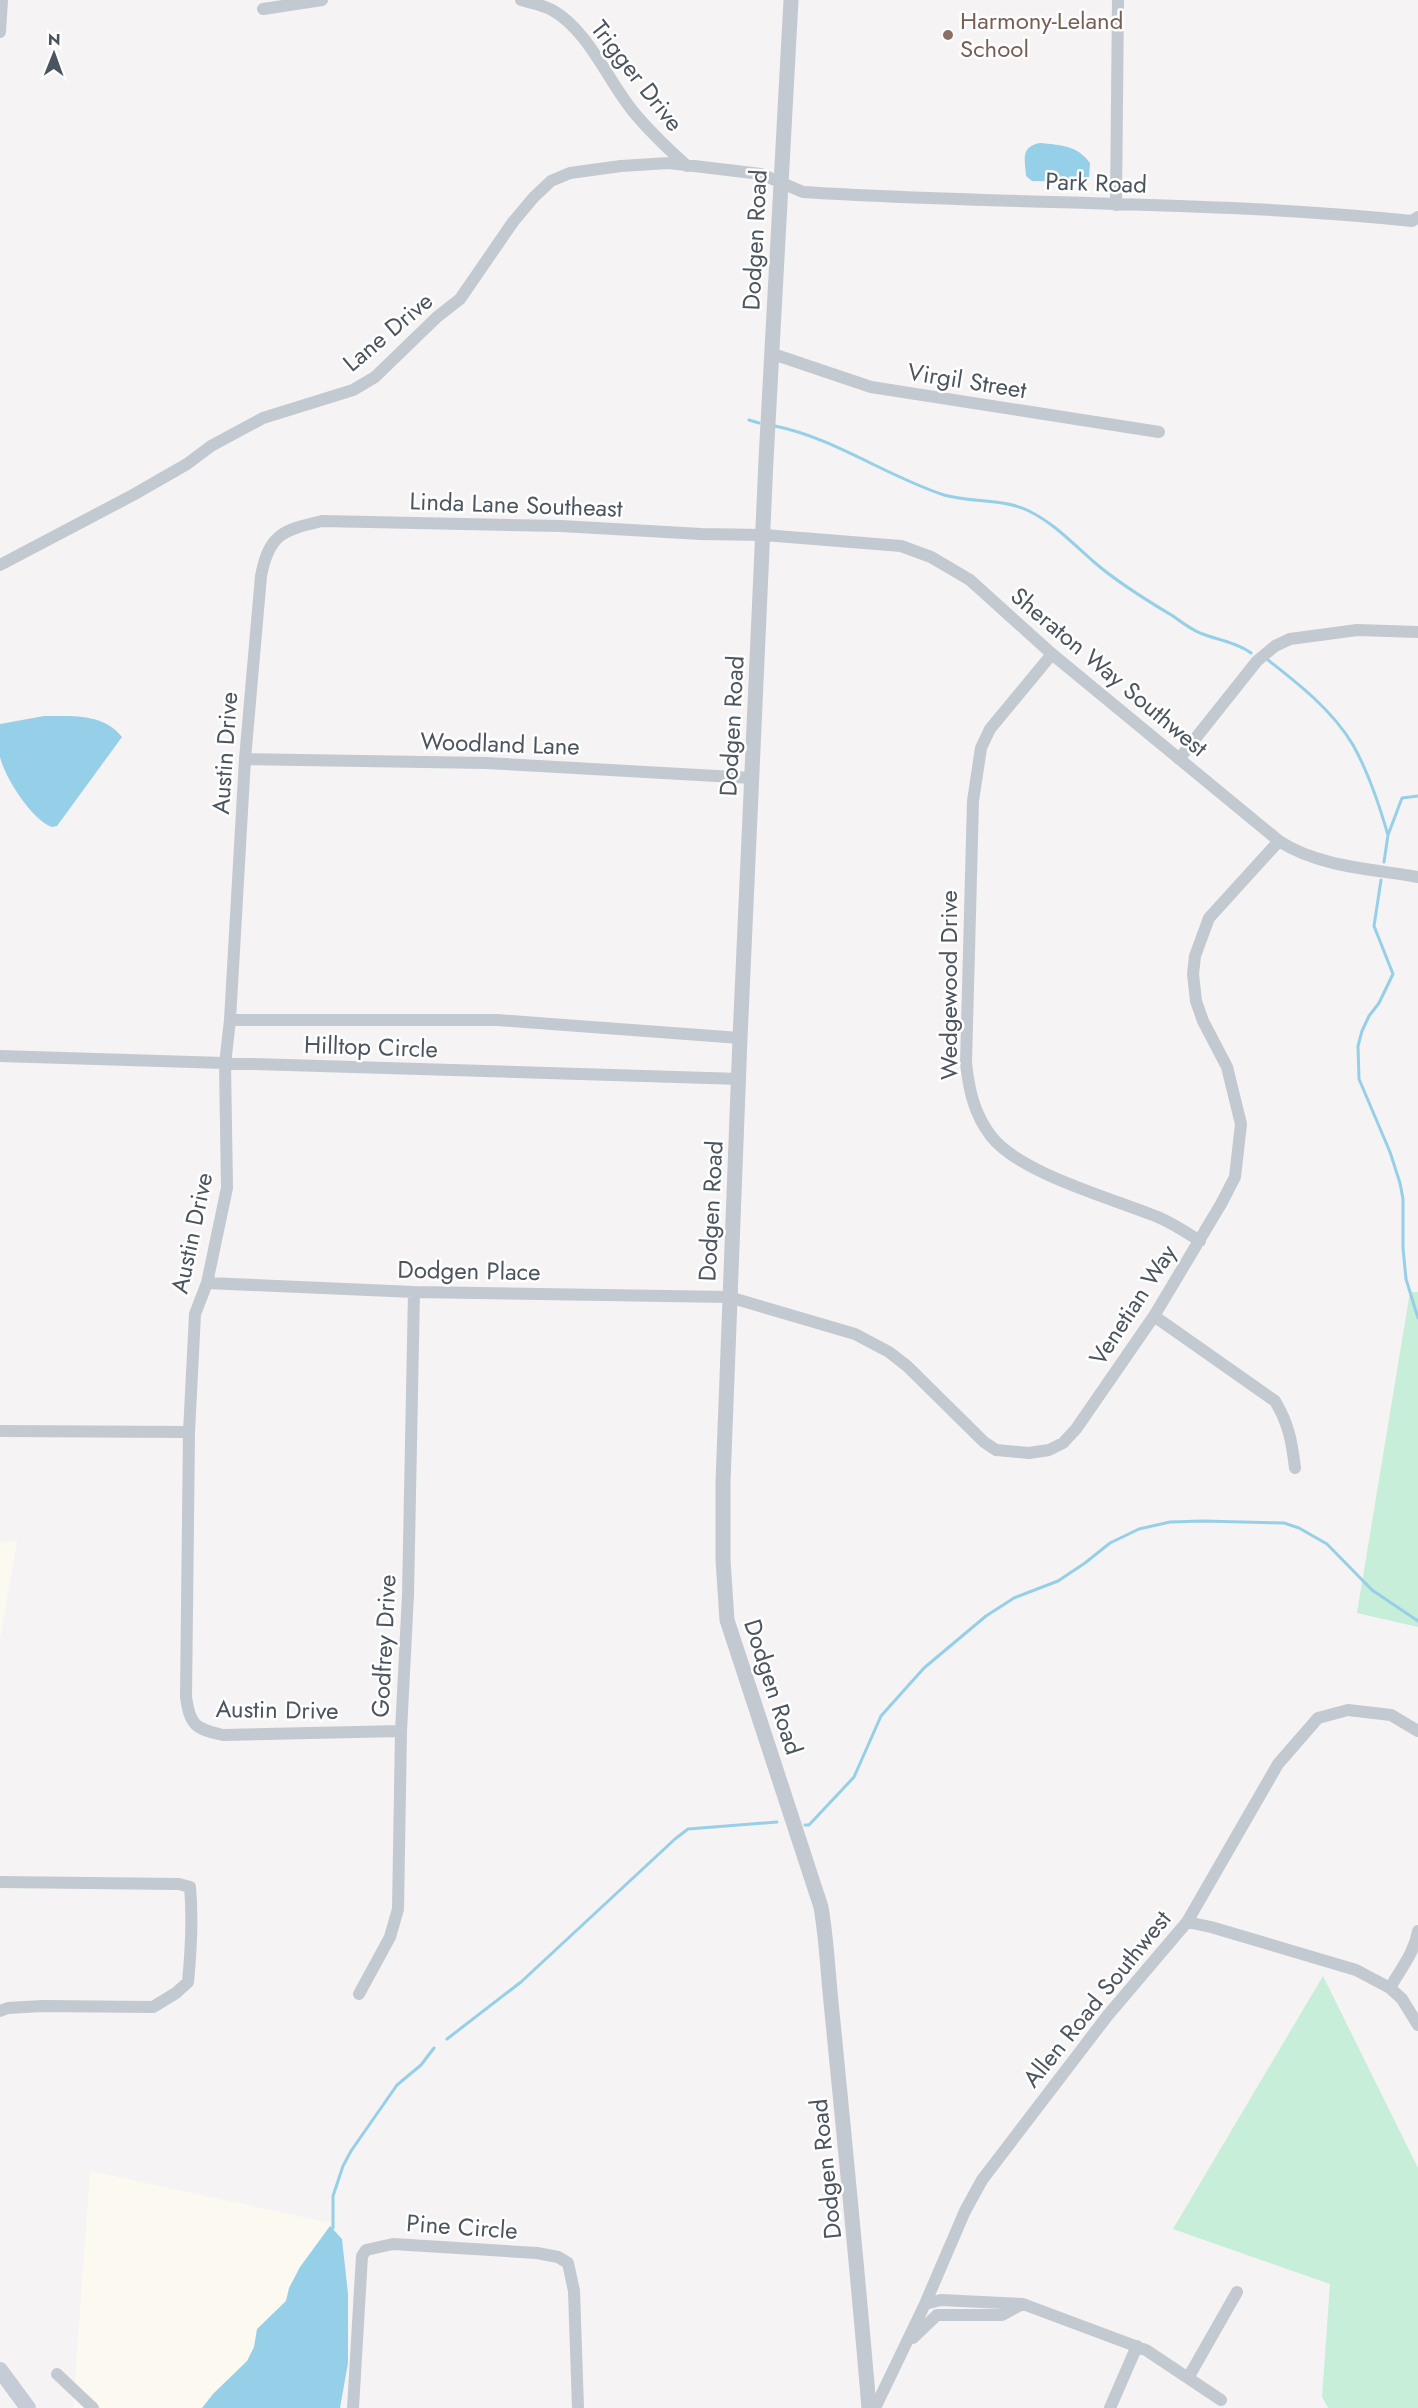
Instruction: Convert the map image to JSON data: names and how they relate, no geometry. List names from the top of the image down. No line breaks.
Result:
{"streets":{"street":["Trigger Drive","Park Road","Dodgen Road","Lane Drive","Virgil Street","Linda Lane Southeast","Sheraton Way Southwest","Woodland Lane","Austin Drive","Wedgewood Drive","Hilltop Circle","Dodgen Place","Venetian Way","Godfrey Drive","Allen Road Southwest","Pine Circle"]},"crossings":[["Trigger Drive","Lane Drive"],["Park Road","Dodgen Road"],["Park Road","Lane Drive"],["Dodgen Road","Lane Drive"],["Dodgen Road","Virgil Street"],["Dodgen Road","Linda Lane Southeast"],["Dodgen Road","Sheraton Way Southwest"],["Dodgen Road","Woodland Lane"],["Dodgen Road","Hilltop Circle"],["Dodgen Road","Dodgen Place"],["Dodgen Road","Venetian Way"],["Linda Lane Southeast","Sheraton Way Southwest"],["Linda Lane Southeast","Austin Drive"],["Sheraton Way Southwest","Wedgewood Drive"],["Sheraton Way Southwest","Venetian Way"],["Woodland Lane","Austin Drive"],["Austin Drive","Hilltop Circle"],["Austin Drive","Dodgen Place"],["Austin Drive","Godfrey Drive"],["Wedgewood Drive","Venetian Way"],["Dodgen Place","Venetian Way"],["Dodgen Place","Godfrey Drive"]],"places":["Harmony-Leland School"],"north":"top"}
